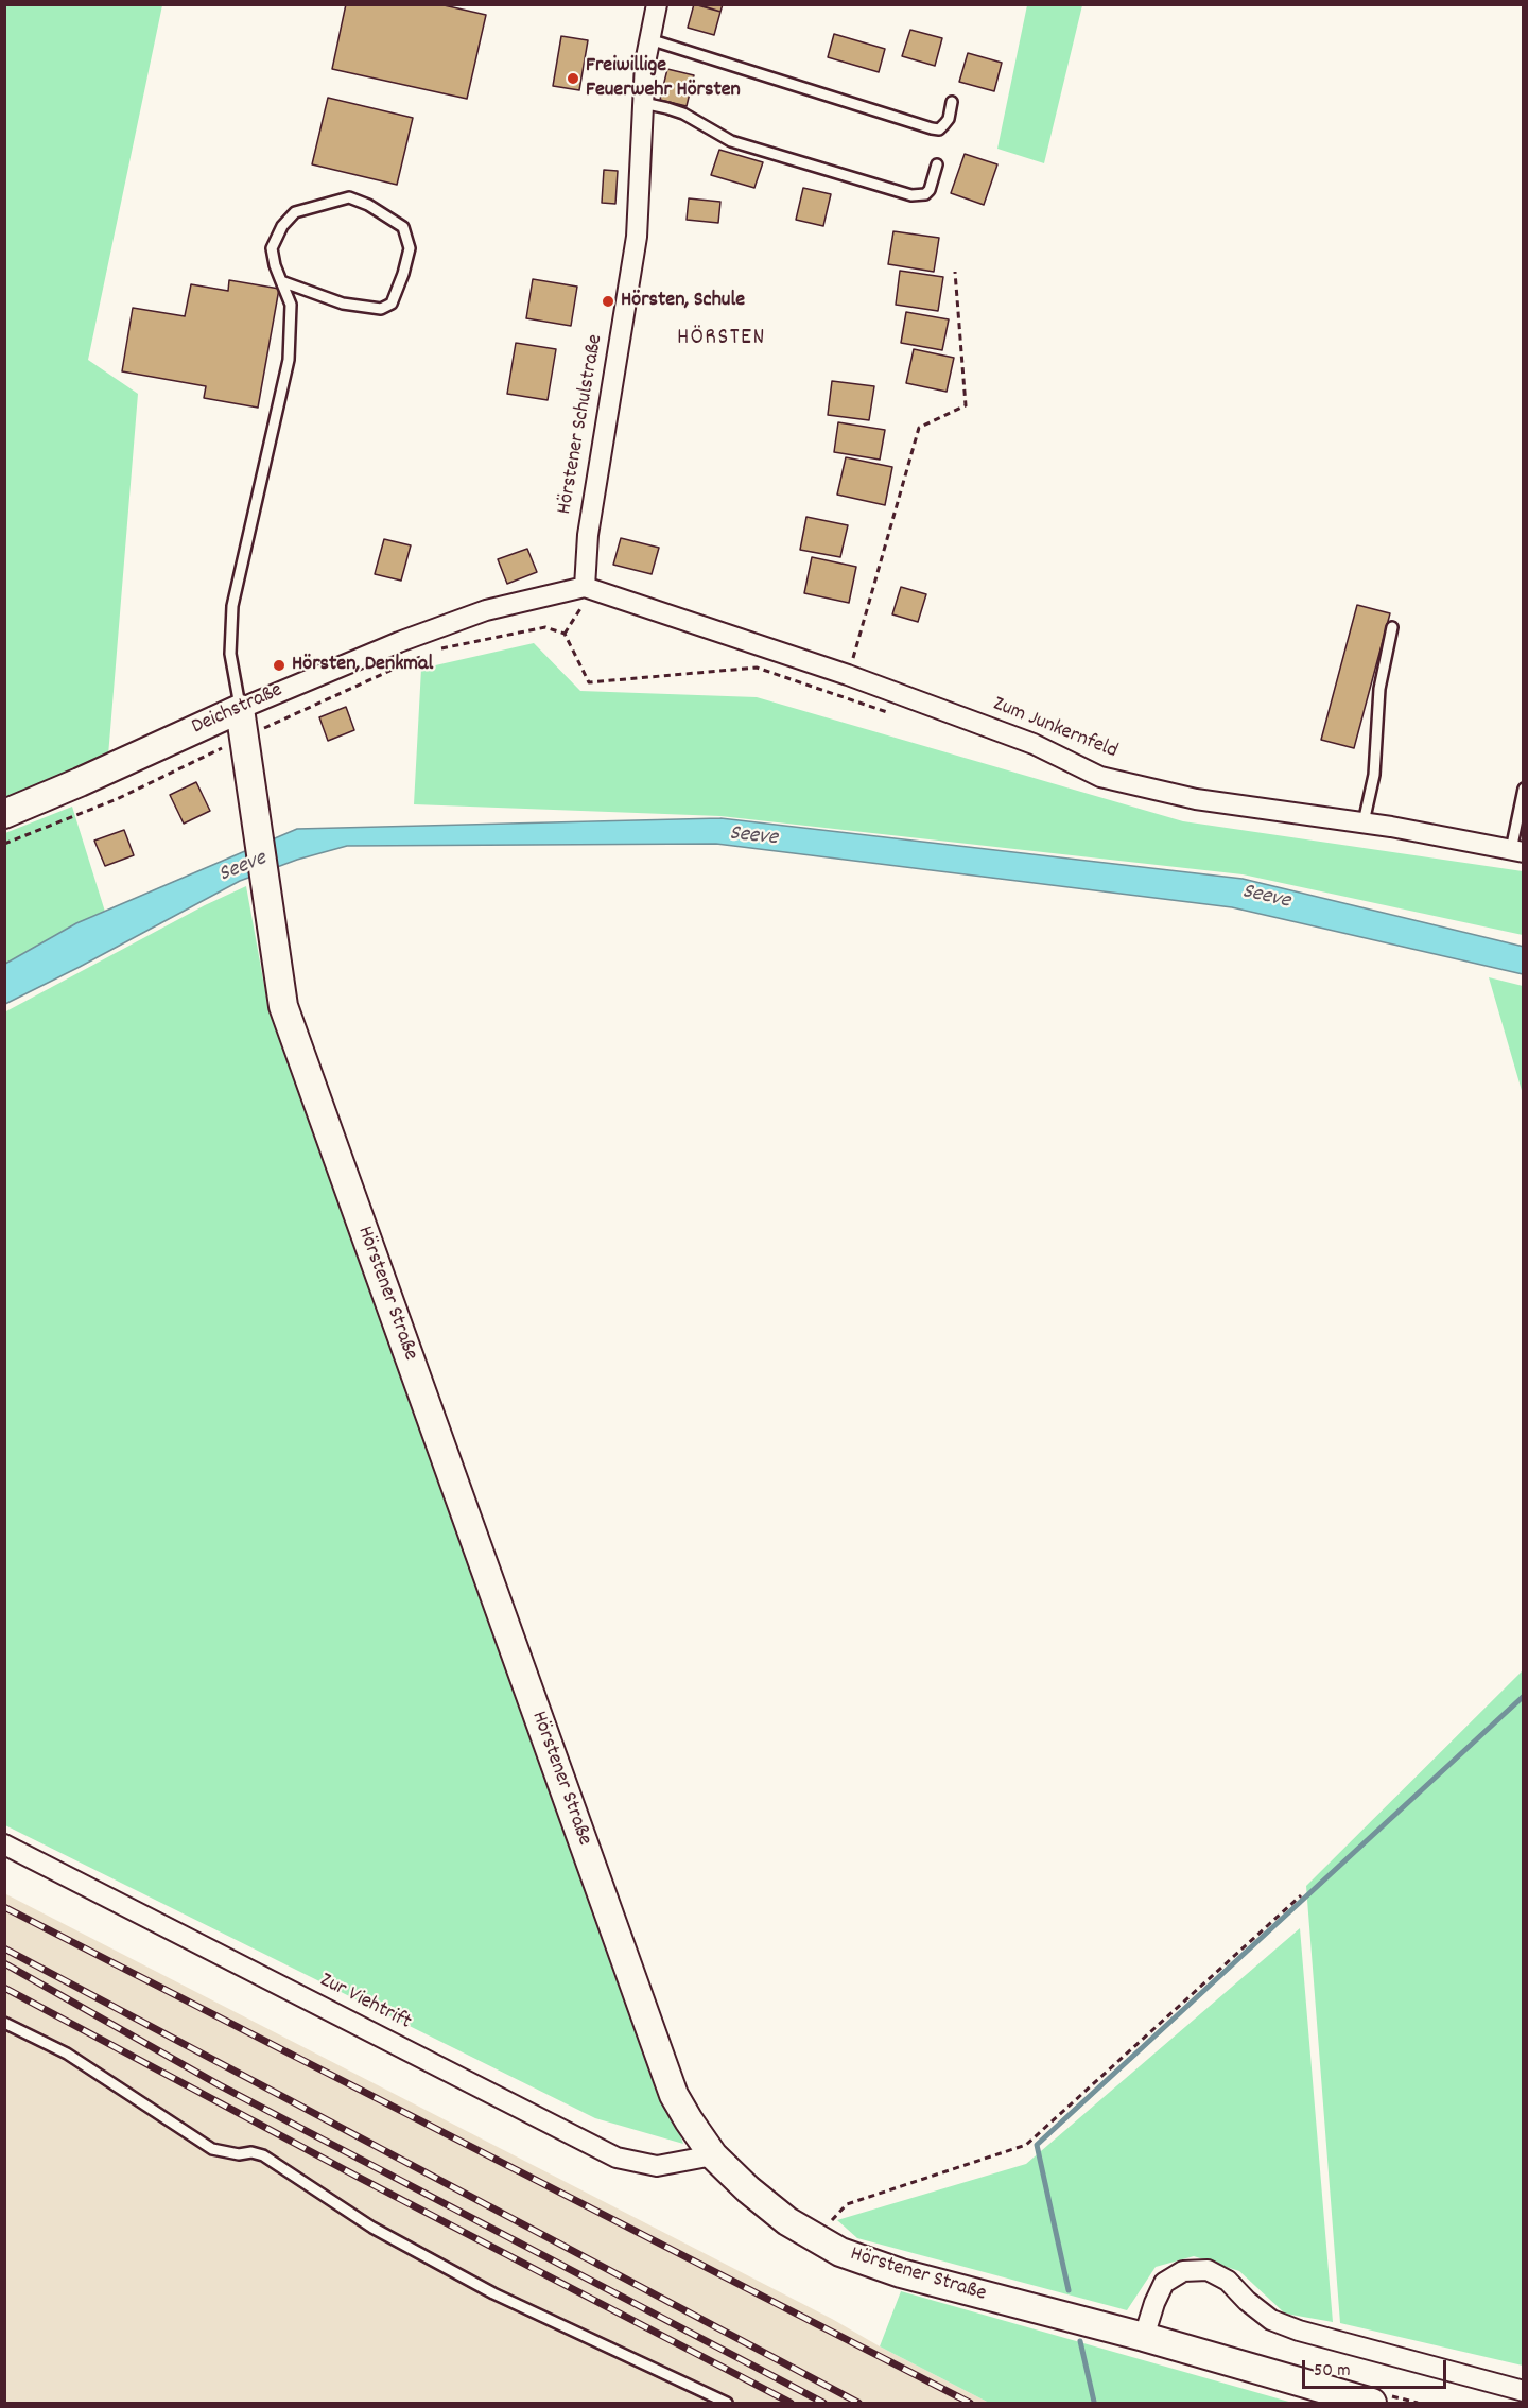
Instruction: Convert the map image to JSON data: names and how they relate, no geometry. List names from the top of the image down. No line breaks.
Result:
{"streets":{"street":["Hörstener Schulstraße","Deichstraße","Zum Junkernfeld","Hörstener Straße","Zur Viehtrift"]},"crossings":[["Hörstener Schulstraße","Deichstraße"],["Hörstener Schulstraße","Zum Junkernfeld"],["Deichstraße","Zum Junkernfeld"],["Deichstraße","Hörstener Straße"],["Hörstener Straße","Zur Viehtrift"]],"districts":["HÖRSTEN"],"water":["Seeve"],"places":["Freiwillige Feuerwehr Hörsten","Hörsten, Schule","Hörsten, Denkmal"],"scale_bar":"50 m"}
